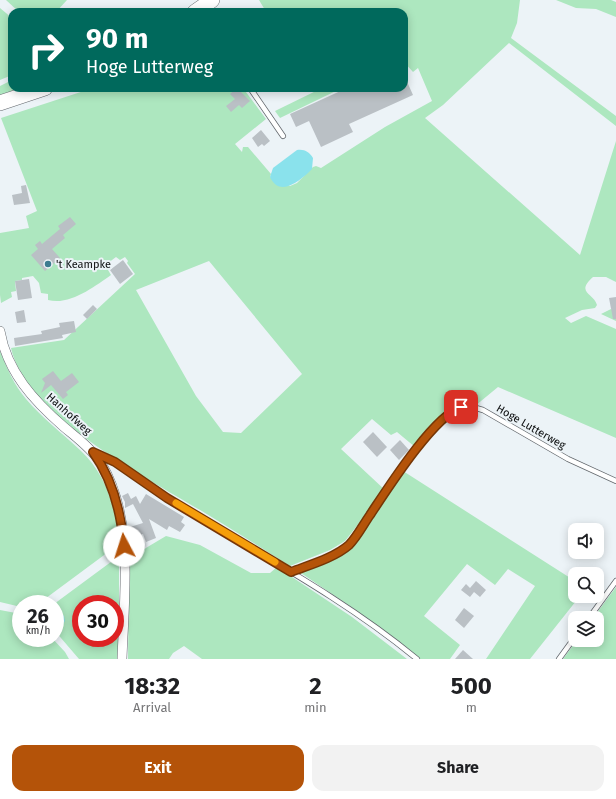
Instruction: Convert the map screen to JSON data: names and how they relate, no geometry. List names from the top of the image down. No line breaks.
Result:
{"streets":{"street":["Hanhofweg"],"lane":["Hoge Lutterweg"]},"places":["'t Keampke"],"page":{"turn":["90 m","Hoge Lutterweg"],"speed":"26 km/h","limit":"30","eta":["18:32","Arrival","2","min","500","m"],"buttons":["Exit","Share"]}}
